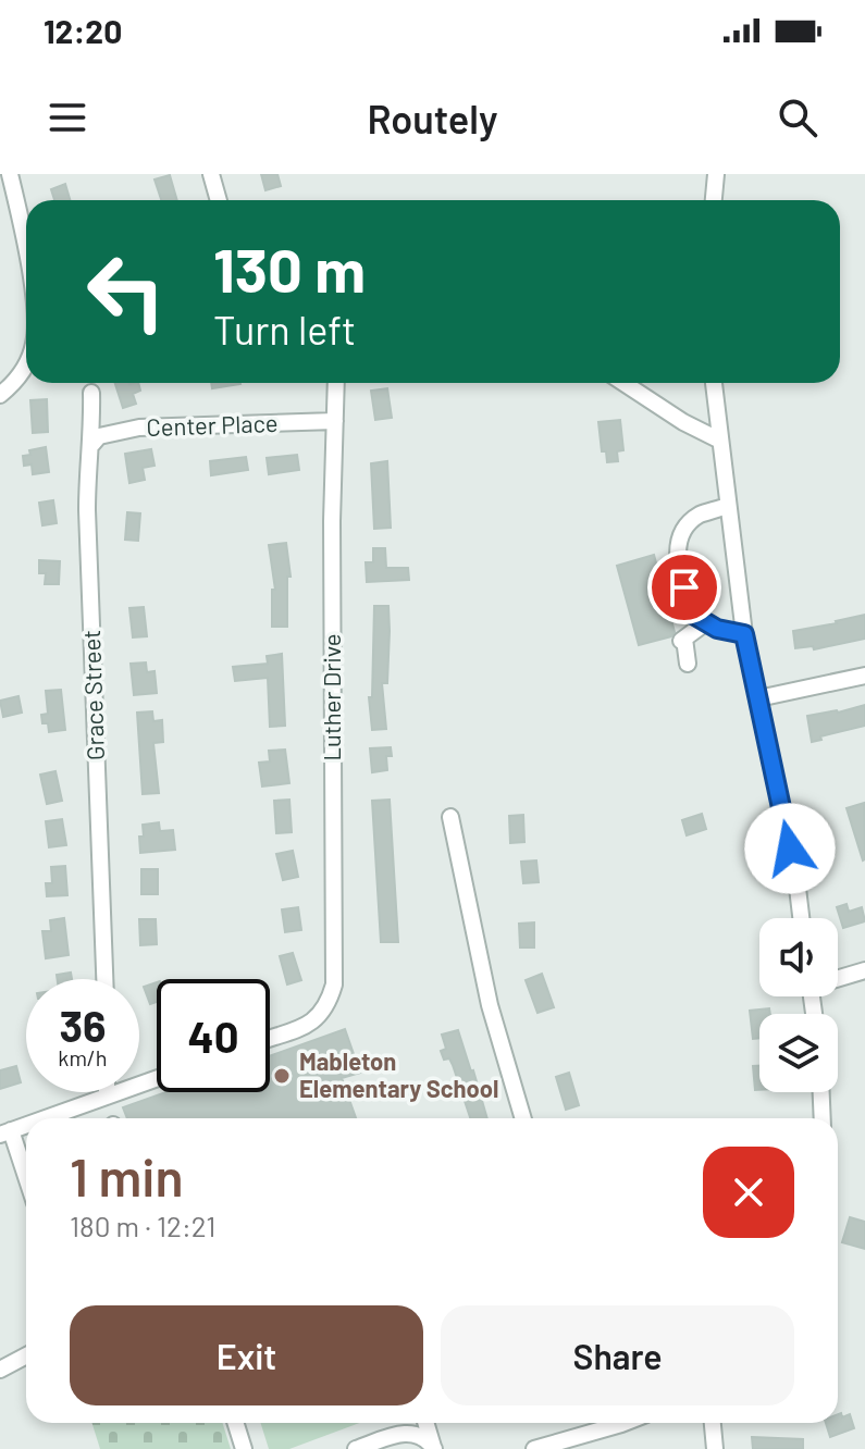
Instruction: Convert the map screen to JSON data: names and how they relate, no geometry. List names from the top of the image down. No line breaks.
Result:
{"streets":{"street":["Center Place","Grace Street","Luther Drive"]},"crossings":[["Center Place","Grace Street"],["Center Place","Luther Drive"]],"places":["Mableton Elementary School"],"page":{"status":"12:20","header":"Routely","turn":["130 m","Turn left"],"speed":"36 km/h","limit":"40","heading":["1 min","180 m · 12:21"],"buttons":["Exit","Share"]}}
